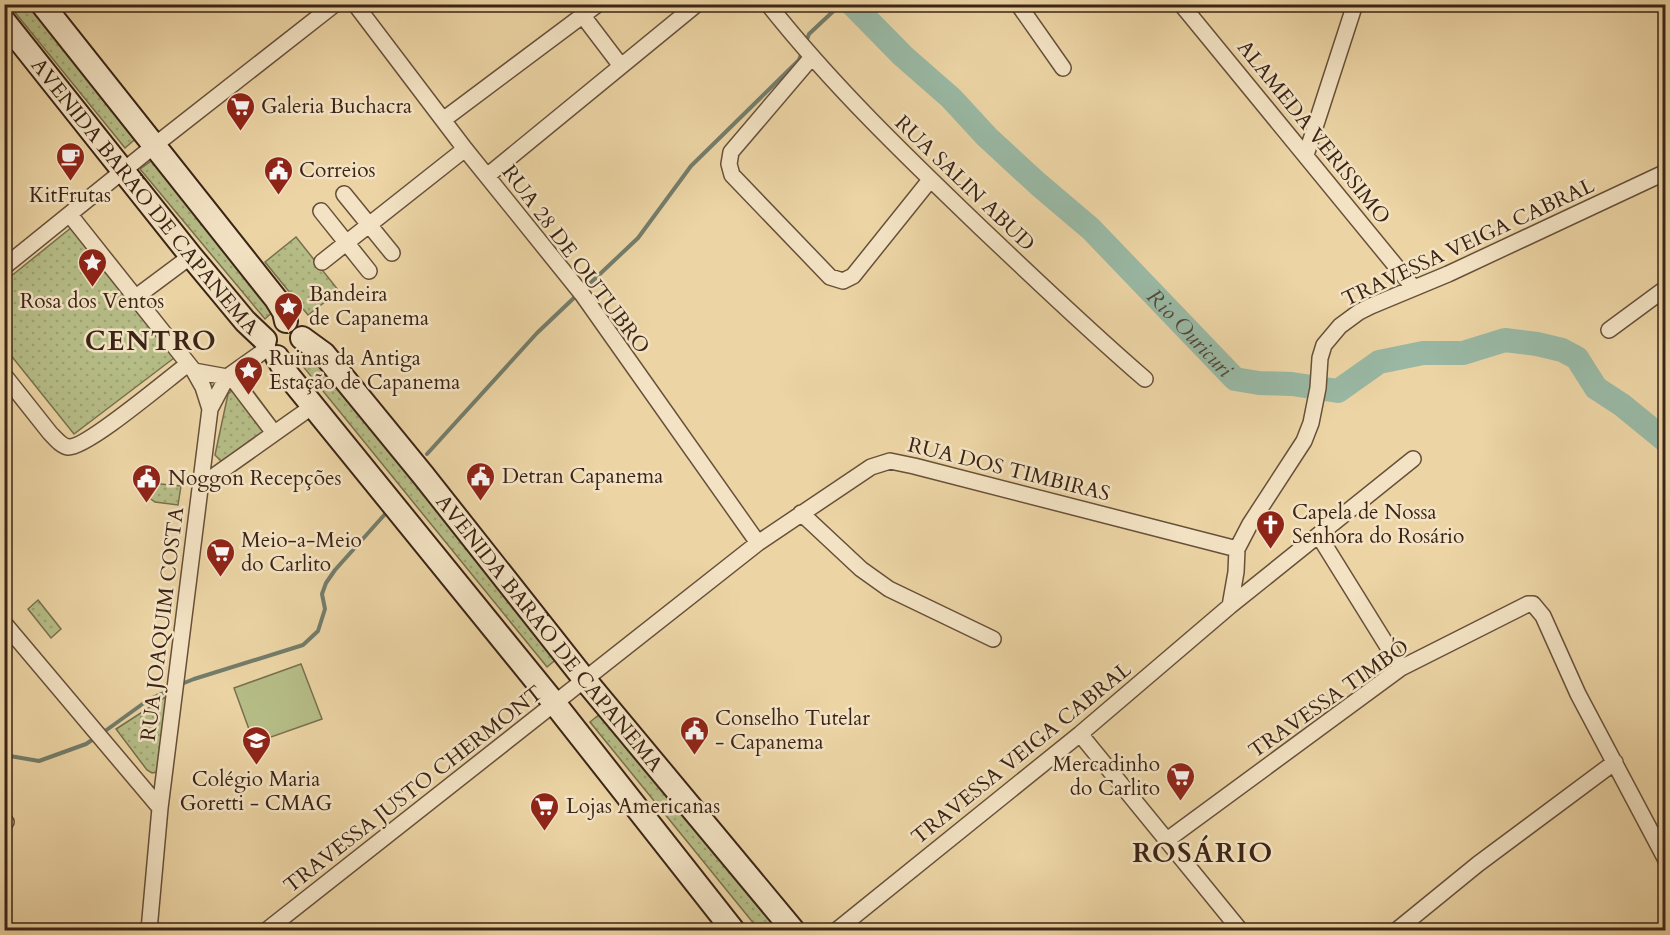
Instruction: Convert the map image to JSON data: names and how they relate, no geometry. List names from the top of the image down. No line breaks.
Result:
{"streets":{"street":["ALAMEDA VERISSIMO","RUA SALIN ABUD","AVENIDA BARÃO DE CAPANEMA","TRAVESSA VEIGA CABRAL","RUA 28 DE OUTUBRO","RUA DOS TIMBIRAS","RUA JOAQUIM COSTA","TRAVESSA TIMBÓ","TRAVESSA JUSTO CHERMONT"]},"crossings":[["ALAMEDA VERISSIMO","TRAVESSA VEIGA CABRAL"],["AVENIDA BARÃO DE CAPANEMA","RUA DOS TIMBIRAS"],["AVENIDA BARÃO DE CAPANEMA","RUA JOAQUIM COSTA"],["AVENIDA BARÃO DE CAPANEMA","TRAVESSA JUSTO CHERMONT"],["TRAVESSA VEIGA CABRAL","RUA DOS TIMBIRAS"],["RUA 28 DE OUTUBRO","RUA DOS TIMBIRAS"],["RUA DOS TIMBIRAS","TRAVESSA JUSTO CHERMONT"]],"districts":["CENTRO","ROSÁRIO"],"water":["Rio Ouricuri"],"places":{"supermarket":["Galeria Buchacra","Meio-a-Meio do Carlito","Mercadinho do Carlito","Lojas Americanas"],"cafe":["KitFrutas"],"public building":["Correios","Detran Capanema","Noggon Recepções","Conselho Tutelar - Capanema"],"place":["Rosa dos Ventos","Bandeira de Capanema","Ruinas da Antiga Estação de Capanema"],"church":["Capela de Nossa Senhora do Rosário"],"school or university":["Colégio Maria Goretti - CMAG"]}}
